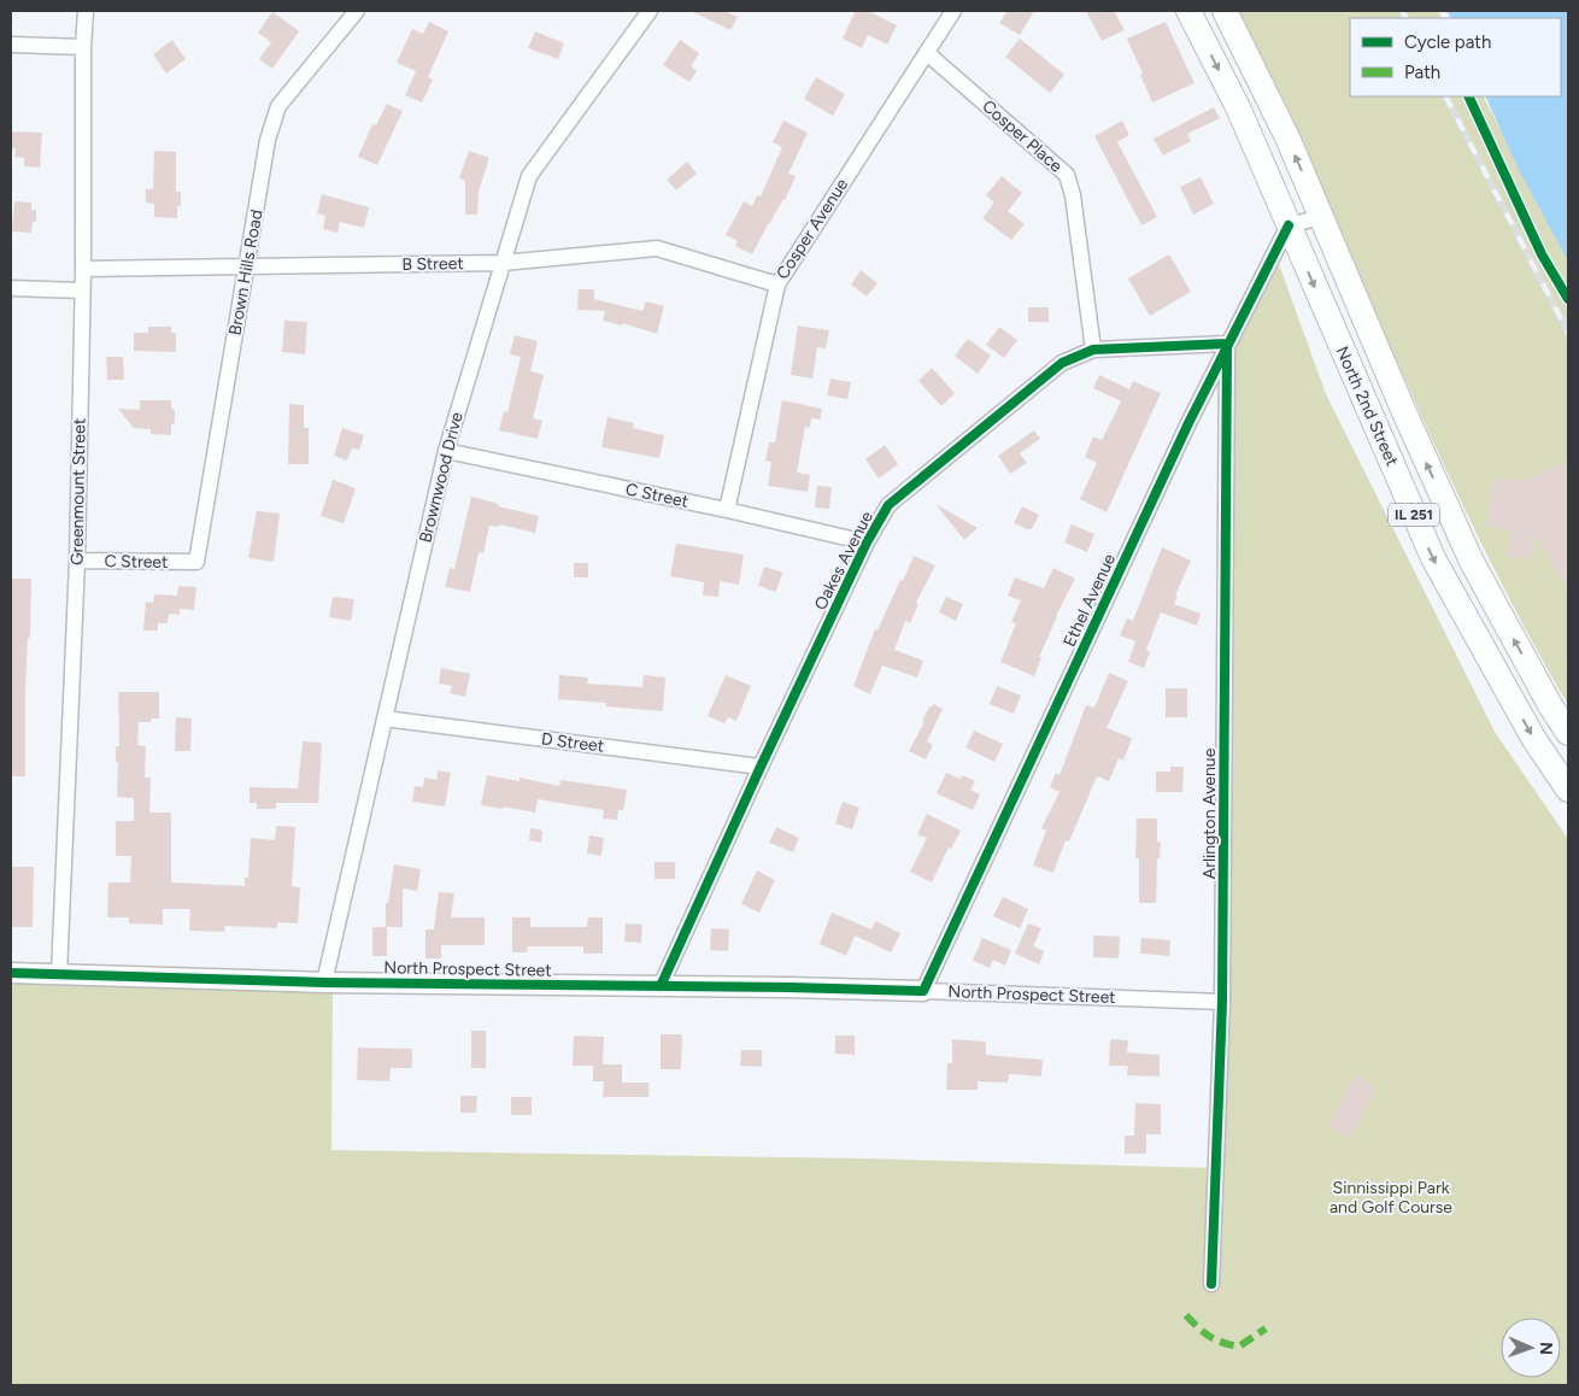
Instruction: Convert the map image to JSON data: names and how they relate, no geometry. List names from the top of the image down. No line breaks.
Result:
{"streets":{"main road":["North 2nd Street","IL 251"],"street":["Cosper Place","Cosper Avenue","B Street","Brown Hills Road","Brownwood Drive","Greenmount Street","C Street","Oakes Avenue","Ethel Avenue","D Street","Arlington Avenue","North Prospect Street"]},"crossings":[["Cosper Place","Cosper Avenue"],["Cosper Place","Oakes Avenue"],["Cosper Avenue","B Street"],["Cosper Avenue","C Street"],["B Street","Brown Hills Road"],["B Street","Brownwood Drive"],["B Street","Greenmount Street"],["Brown Hills Road","C Street"],["North 2nd Street","Ethel Avenue"],["Brownwood Drive","C Street"],["Brownwood Drive","D Street"],["Brownwood Drive","North Prospect Street"],["Greenmount Street","C Street"],["Greenmount Street","North Prospect Street"],["C Street","Oakes Avenue"],["Oakes Avenue","Ethel Avenue"],["Oakes Avenue","D Street"],["Oakes Avenue","Arlington Avenue"],["Oakes Avenue","North Prospect Street"],["Ethel Avenue","Arlington Avenue"],["Ethel Avenue","North Prospect Street"],["Arlington Avenue","North Prospect Street"]],"parks":["Sinnissippi Park and Golf Course"],"legend":["Cycle path","Path"],"north":"right"}
